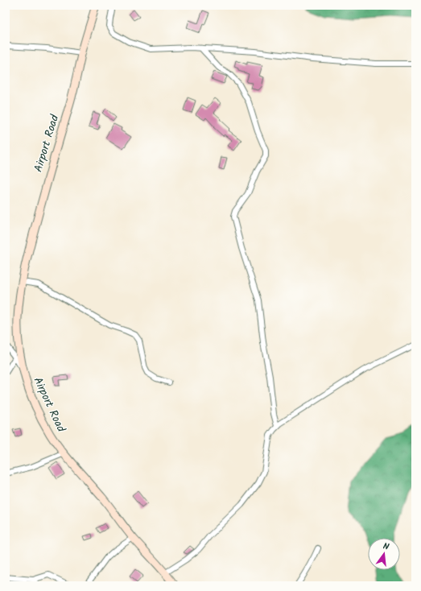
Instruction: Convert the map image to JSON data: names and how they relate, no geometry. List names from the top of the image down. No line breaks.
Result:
{"streets":{"main road":["Airport Road"]},"north":"top"}
